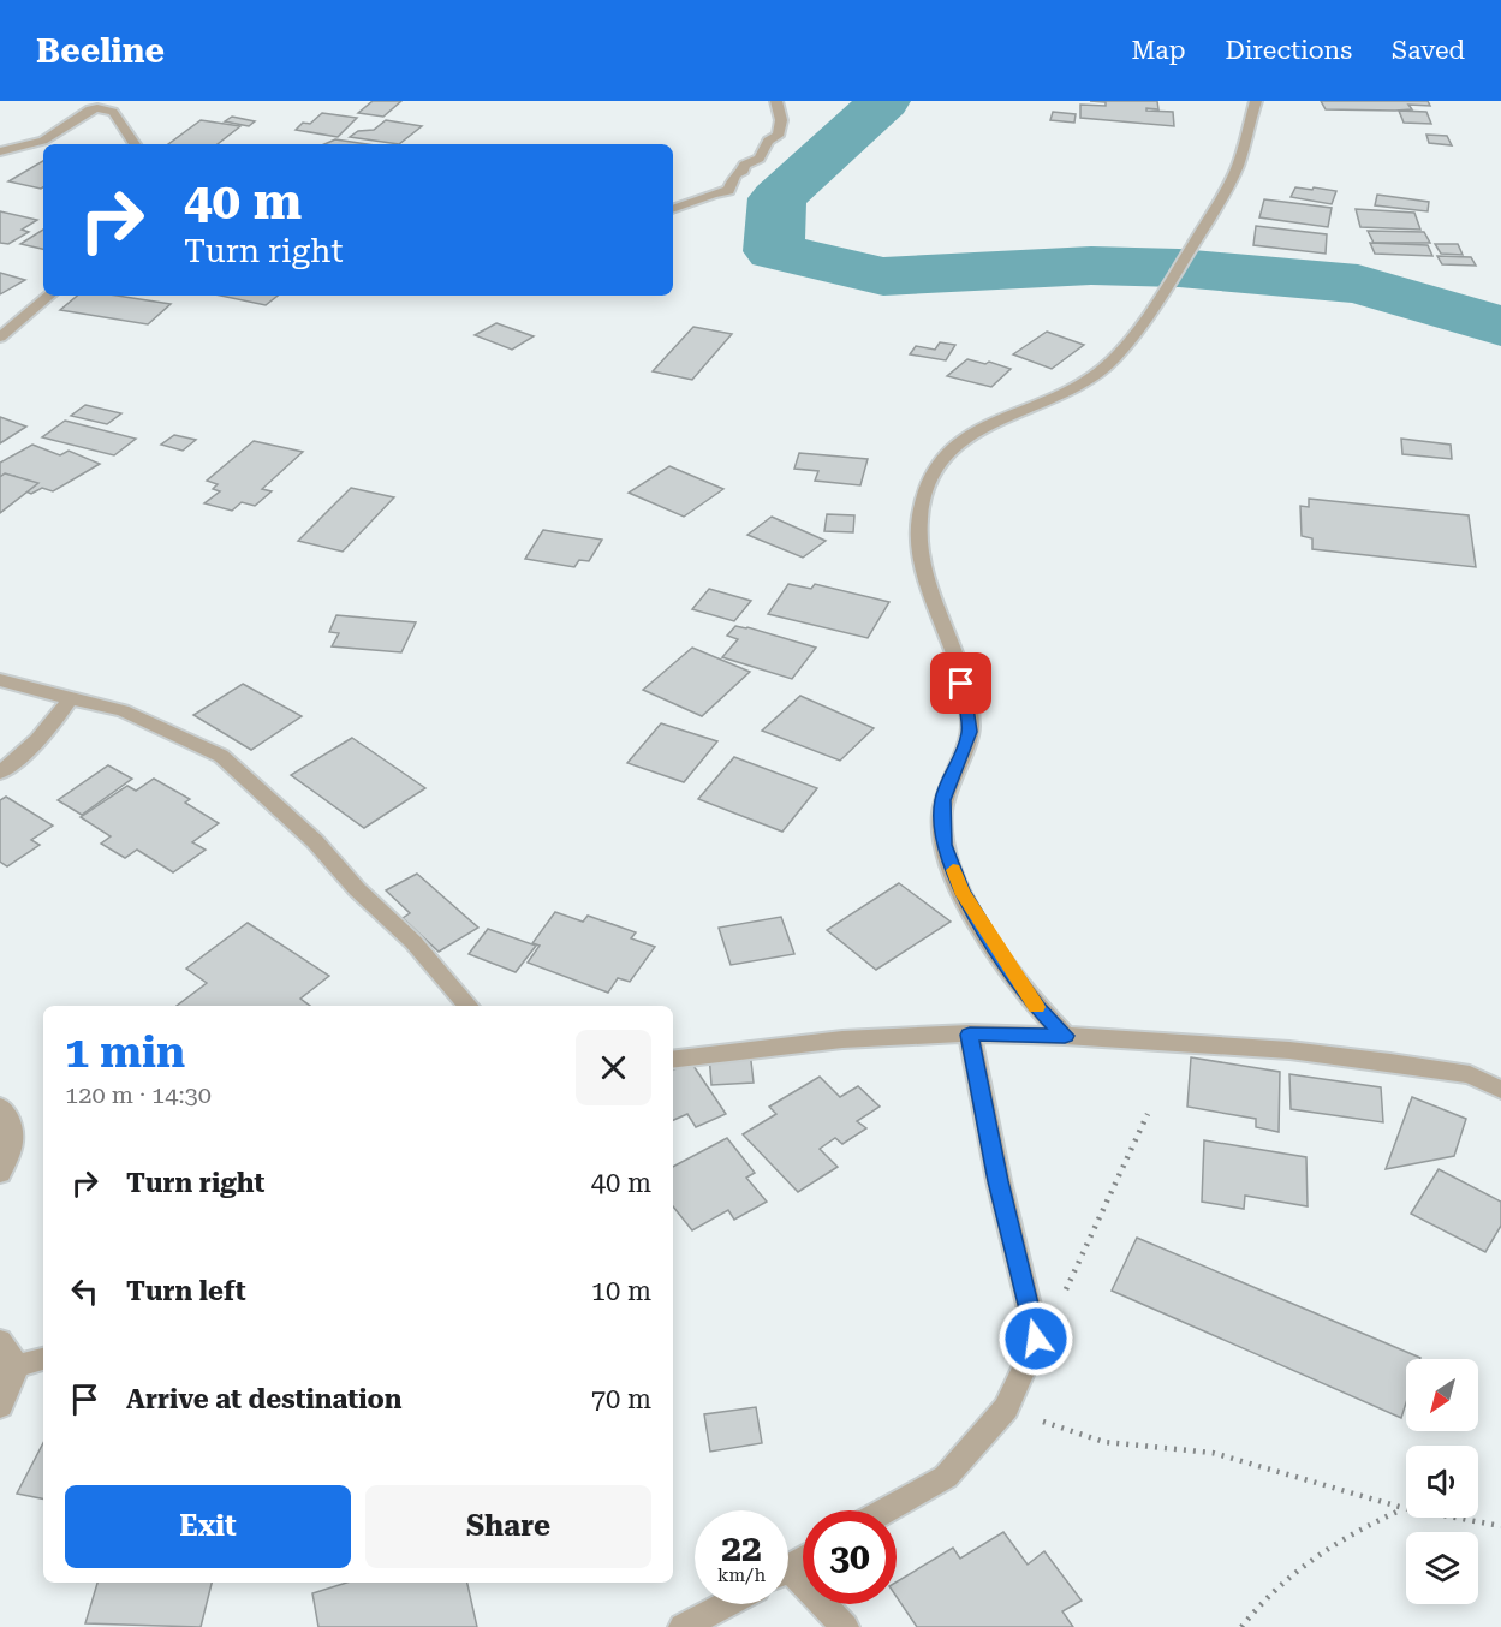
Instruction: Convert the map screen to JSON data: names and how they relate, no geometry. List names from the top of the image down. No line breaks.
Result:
{"north":"bottom left","page":{"header":"Beeline","nav":["Map","Directions","Saved"],"turn":["40 m","Turn right"],"heading":["1 min","120 m · 14:30"],"list":[{"name":"Turn right","value":"40 m"},{"name":"Turn left","value":"10 m"},{"name":"Arrive at destination","value":"70 m"}],"buttons":["Exit","Share"],"speed":"22 km/h","limit":"30"}}
